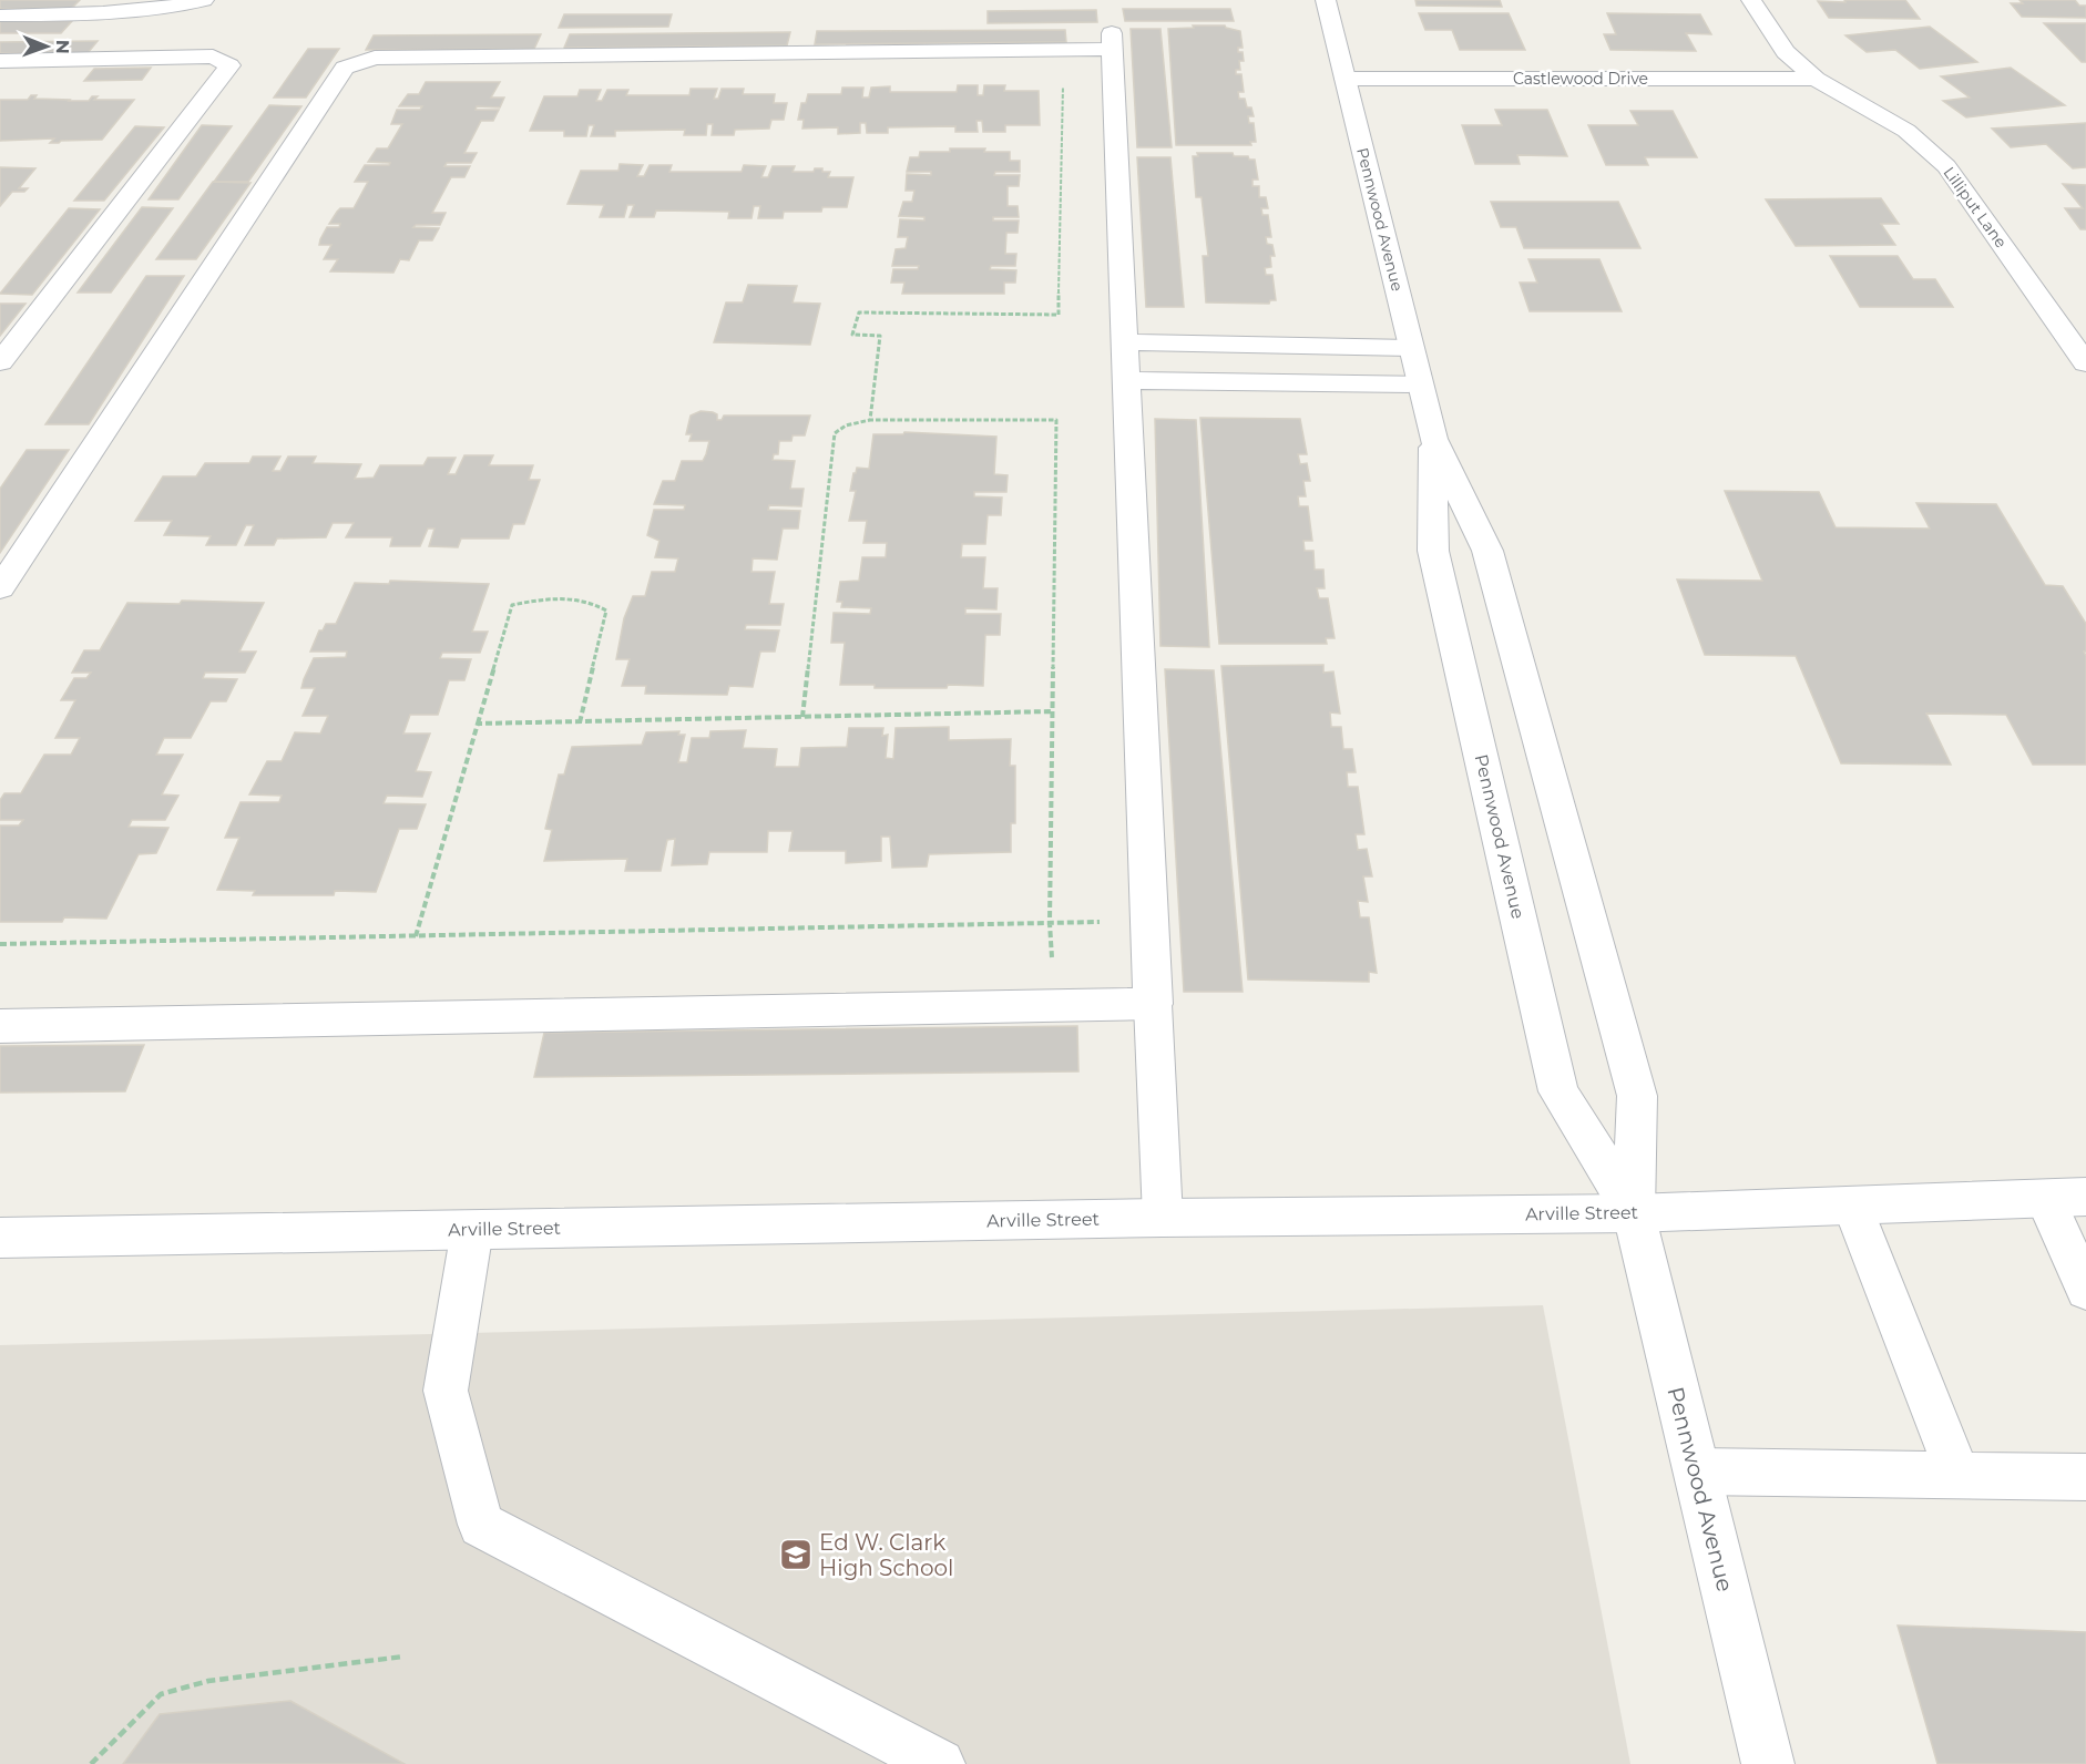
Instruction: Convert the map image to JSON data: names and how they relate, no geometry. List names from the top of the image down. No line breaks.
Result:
{"streets":{"street":["Castlewood Drive","Lilliput Lane","Pennwood Avenue","Arville Street"]},"crossings":[["Castlewood Drive","Lilliput Lane"],["Castlewood Drive","Pennwood Avenue"],["Pennwood Avenue","Arville Street"]],"places":{"school or university":["Ed W. Clark High School"]},"north":"right"}
